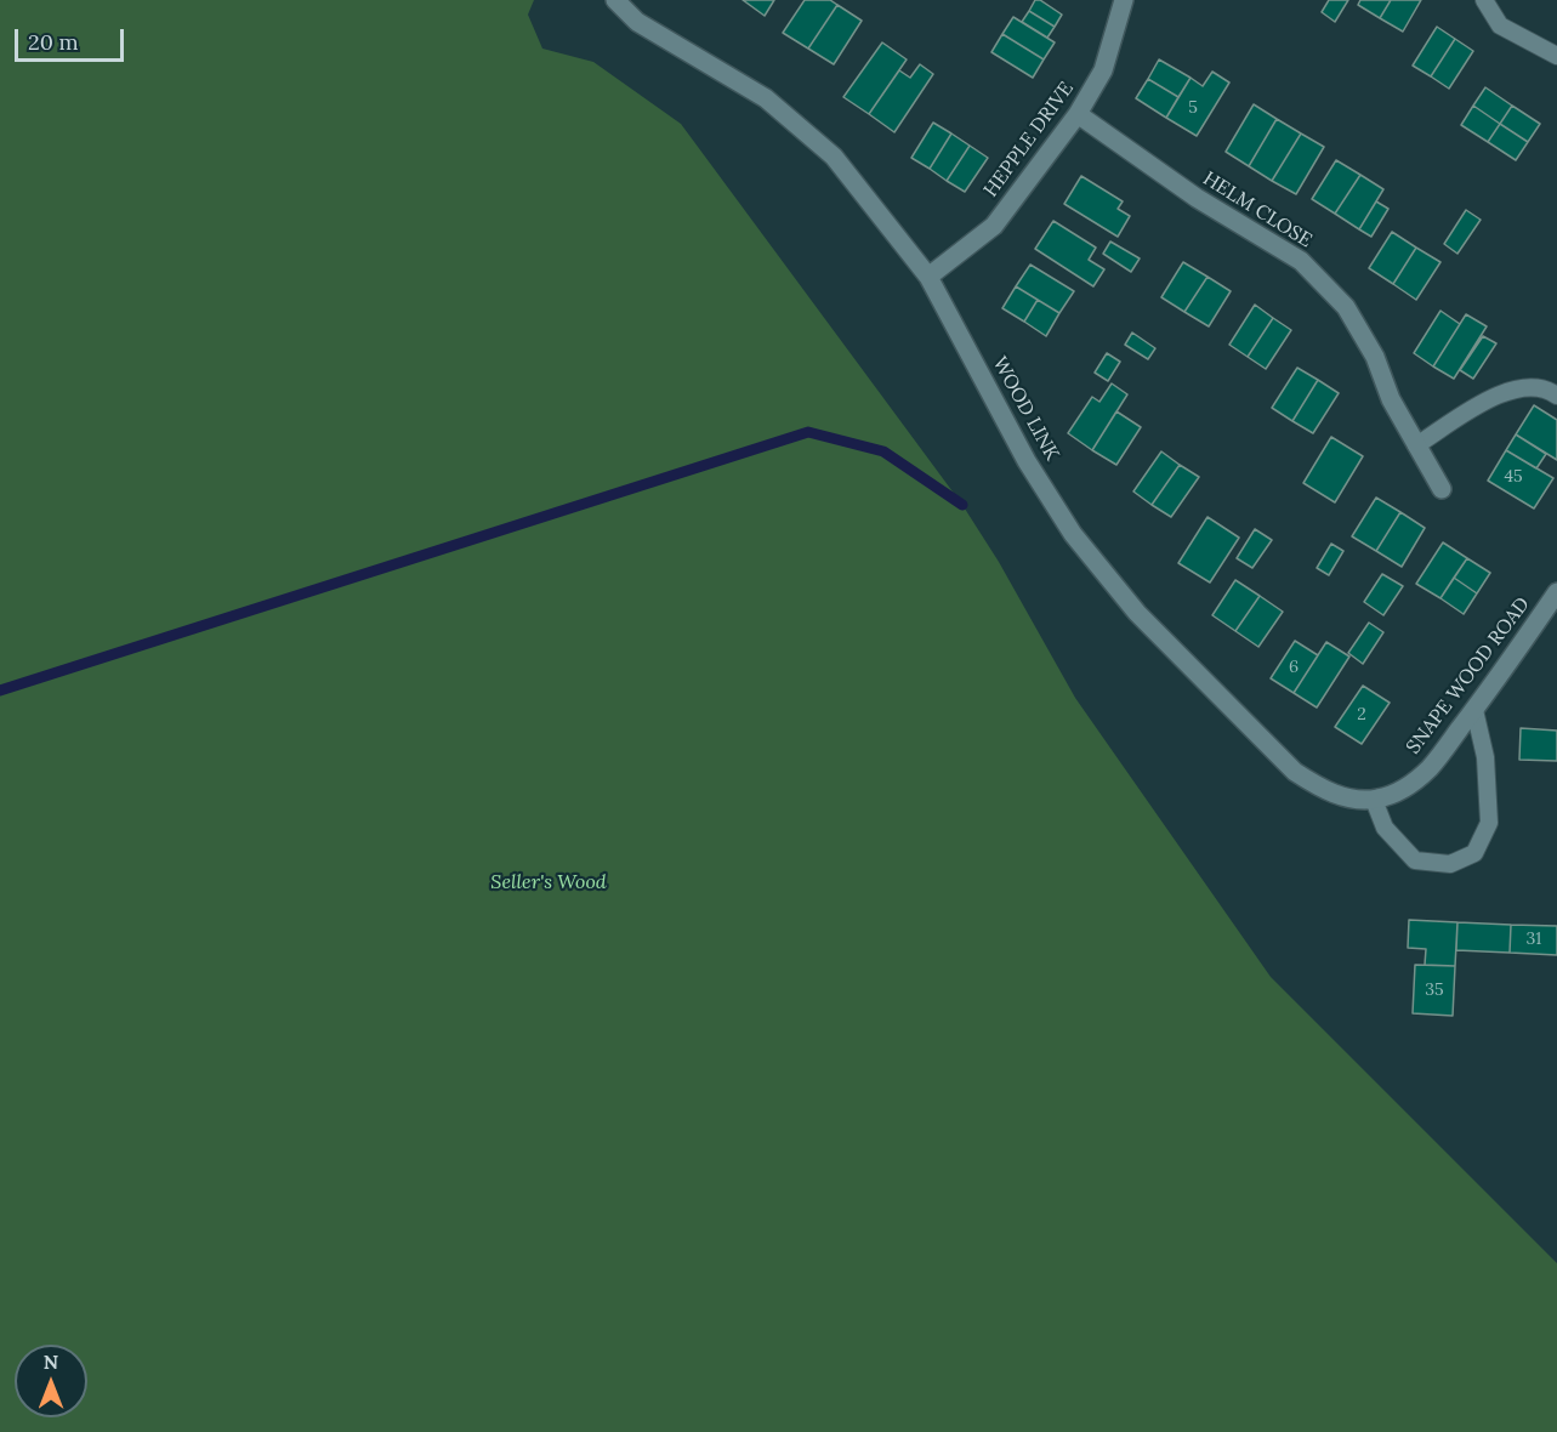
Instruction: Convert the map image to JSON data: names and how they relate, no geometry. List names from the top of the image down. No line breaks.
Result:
{"streets":{"street":["HEPPLE DRIVE","HELM CLOSE","WOOD LINK","SNAPE WOOD ROAD"]},"crossings":[["HEPPLE DRIVE","HELM CLOSE"],["HEPPLE DRIVE","WOOD LINK"],["WOOD LINK","SNAPE WOOD ROAD"]],"parks":["Seller's Wood"],"house_numbers":["5","45","6","2","31","35"],"scale_bar":"20 m","north":"top"}
